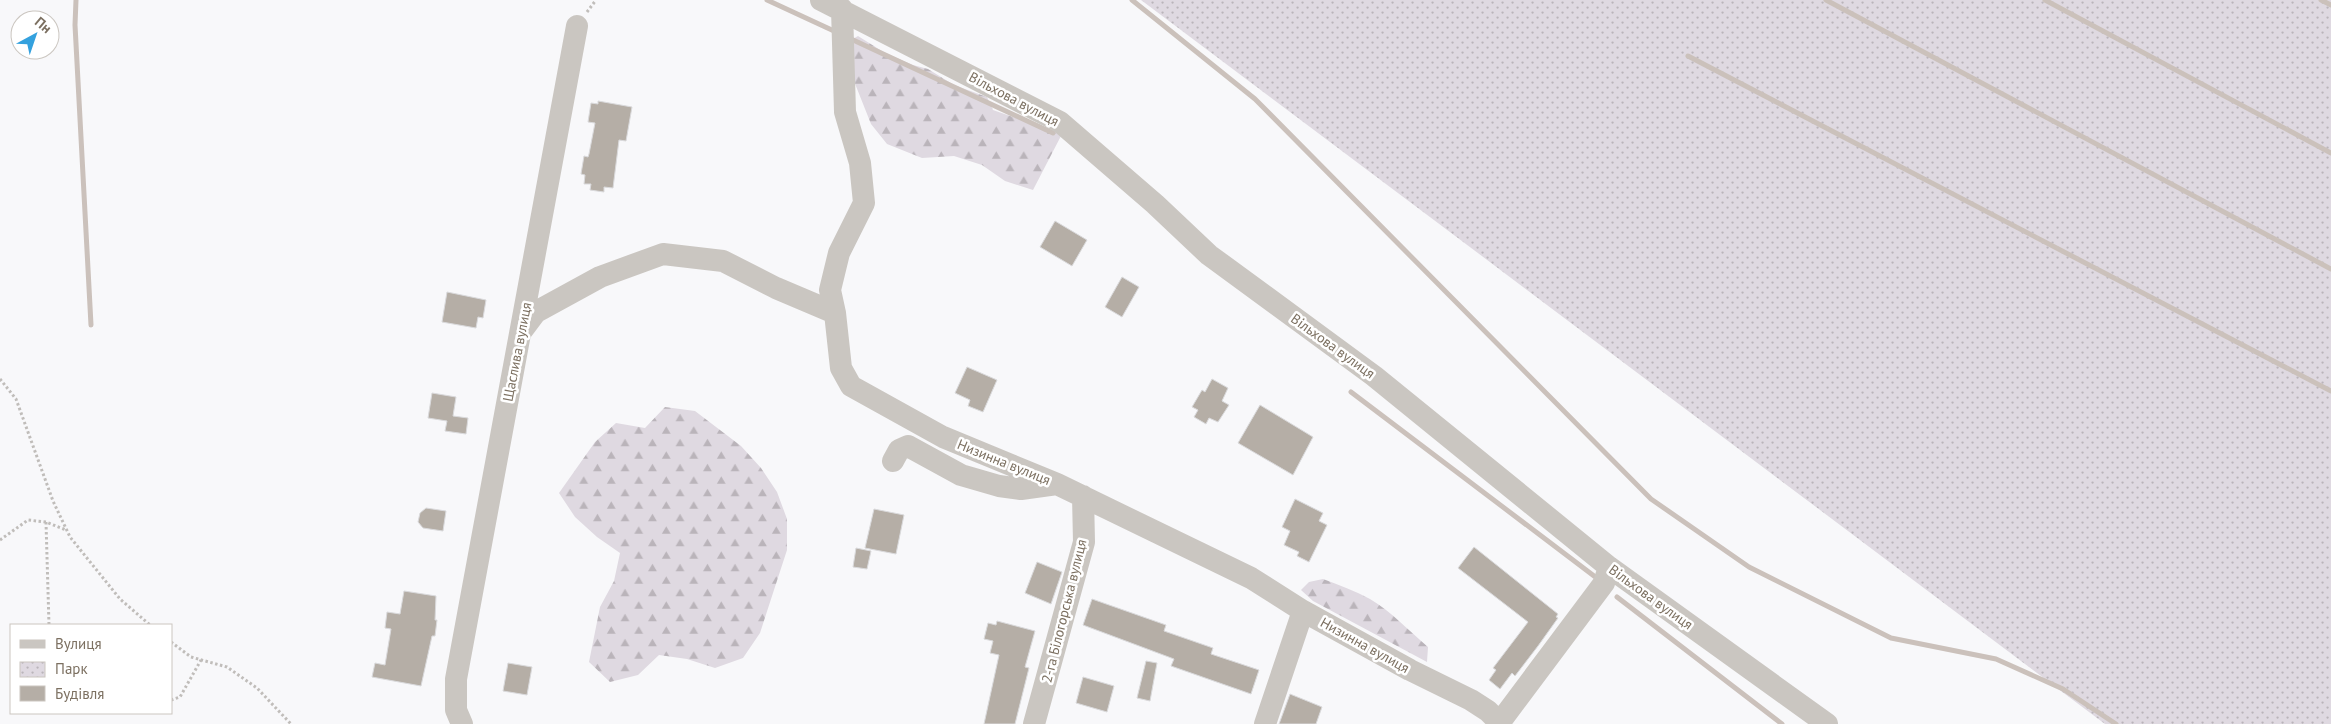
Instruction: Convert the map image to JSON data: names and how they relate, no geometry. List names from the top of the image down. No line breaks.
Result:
{"streets":{"street":["Вільхова вулиця","Щаслива вулиця","Низинна вулиця","2-га Білогорська вулиця"]},"crossings":[["Вільхова вулиця","Низинна вулиця"],["Низинна вулиця","2-га Білогорська вулиця"]],"legend":["Вулиця","Парк","Будівля"],"north":"top right"}
